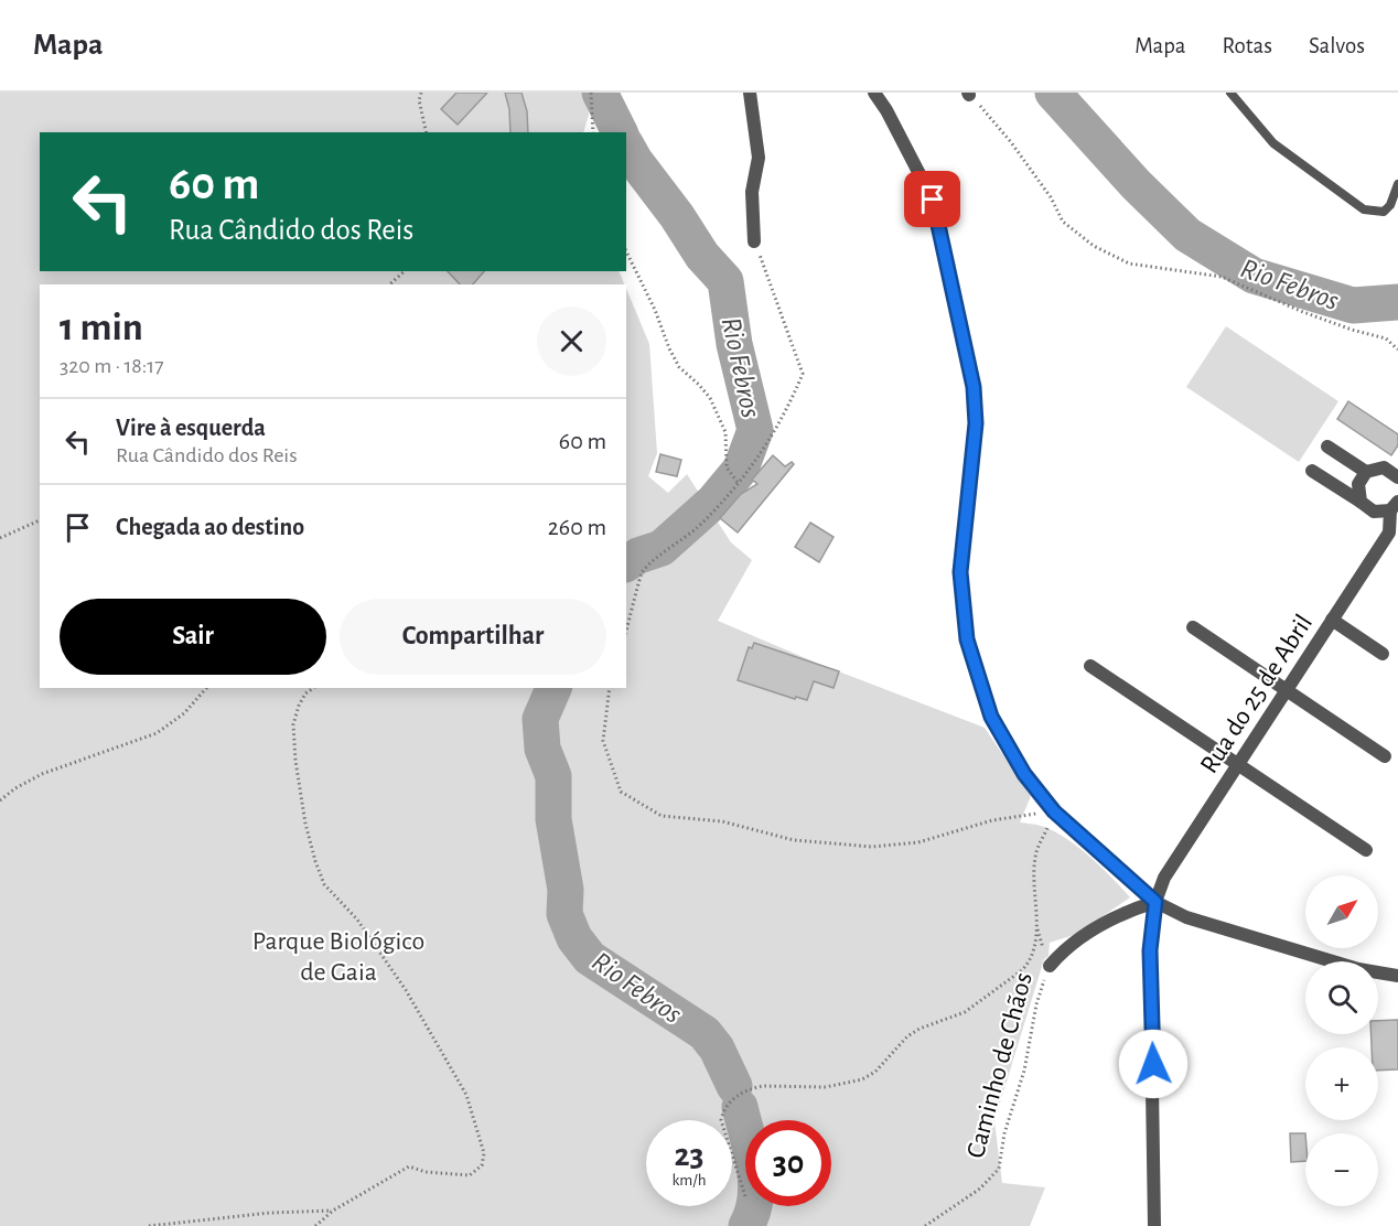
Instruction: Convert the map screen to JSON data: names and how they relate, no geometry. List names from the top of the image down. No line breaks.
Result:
{"streets":{"street":["Rua do 25 de Abril","Caminho de Chãos"]},"crossings":[["Rua do 25 de Abril","Caminho de Chãos"]],"water":["Rio Febros"],"parks":["Parque Biológico de Gaia"],"north":"top right","page":{"header":"Mapa","nav":["Mapa","Rotas","Salvos"],"turn":["60 m","Rua Cândido dos Reis"],"heading":["1 min","320 m · 18:17"],"list":[{"name":"Vire à esquerda","note":"Rua Cândido dos Reis","value":"60 m"},{"name":"Chegada ao destino","value":"260 m"}],"buttons":["Sair","Compartilhar"],"map_buttons":["+","−"],"speed":"23 km/h","limit":"30"}}
